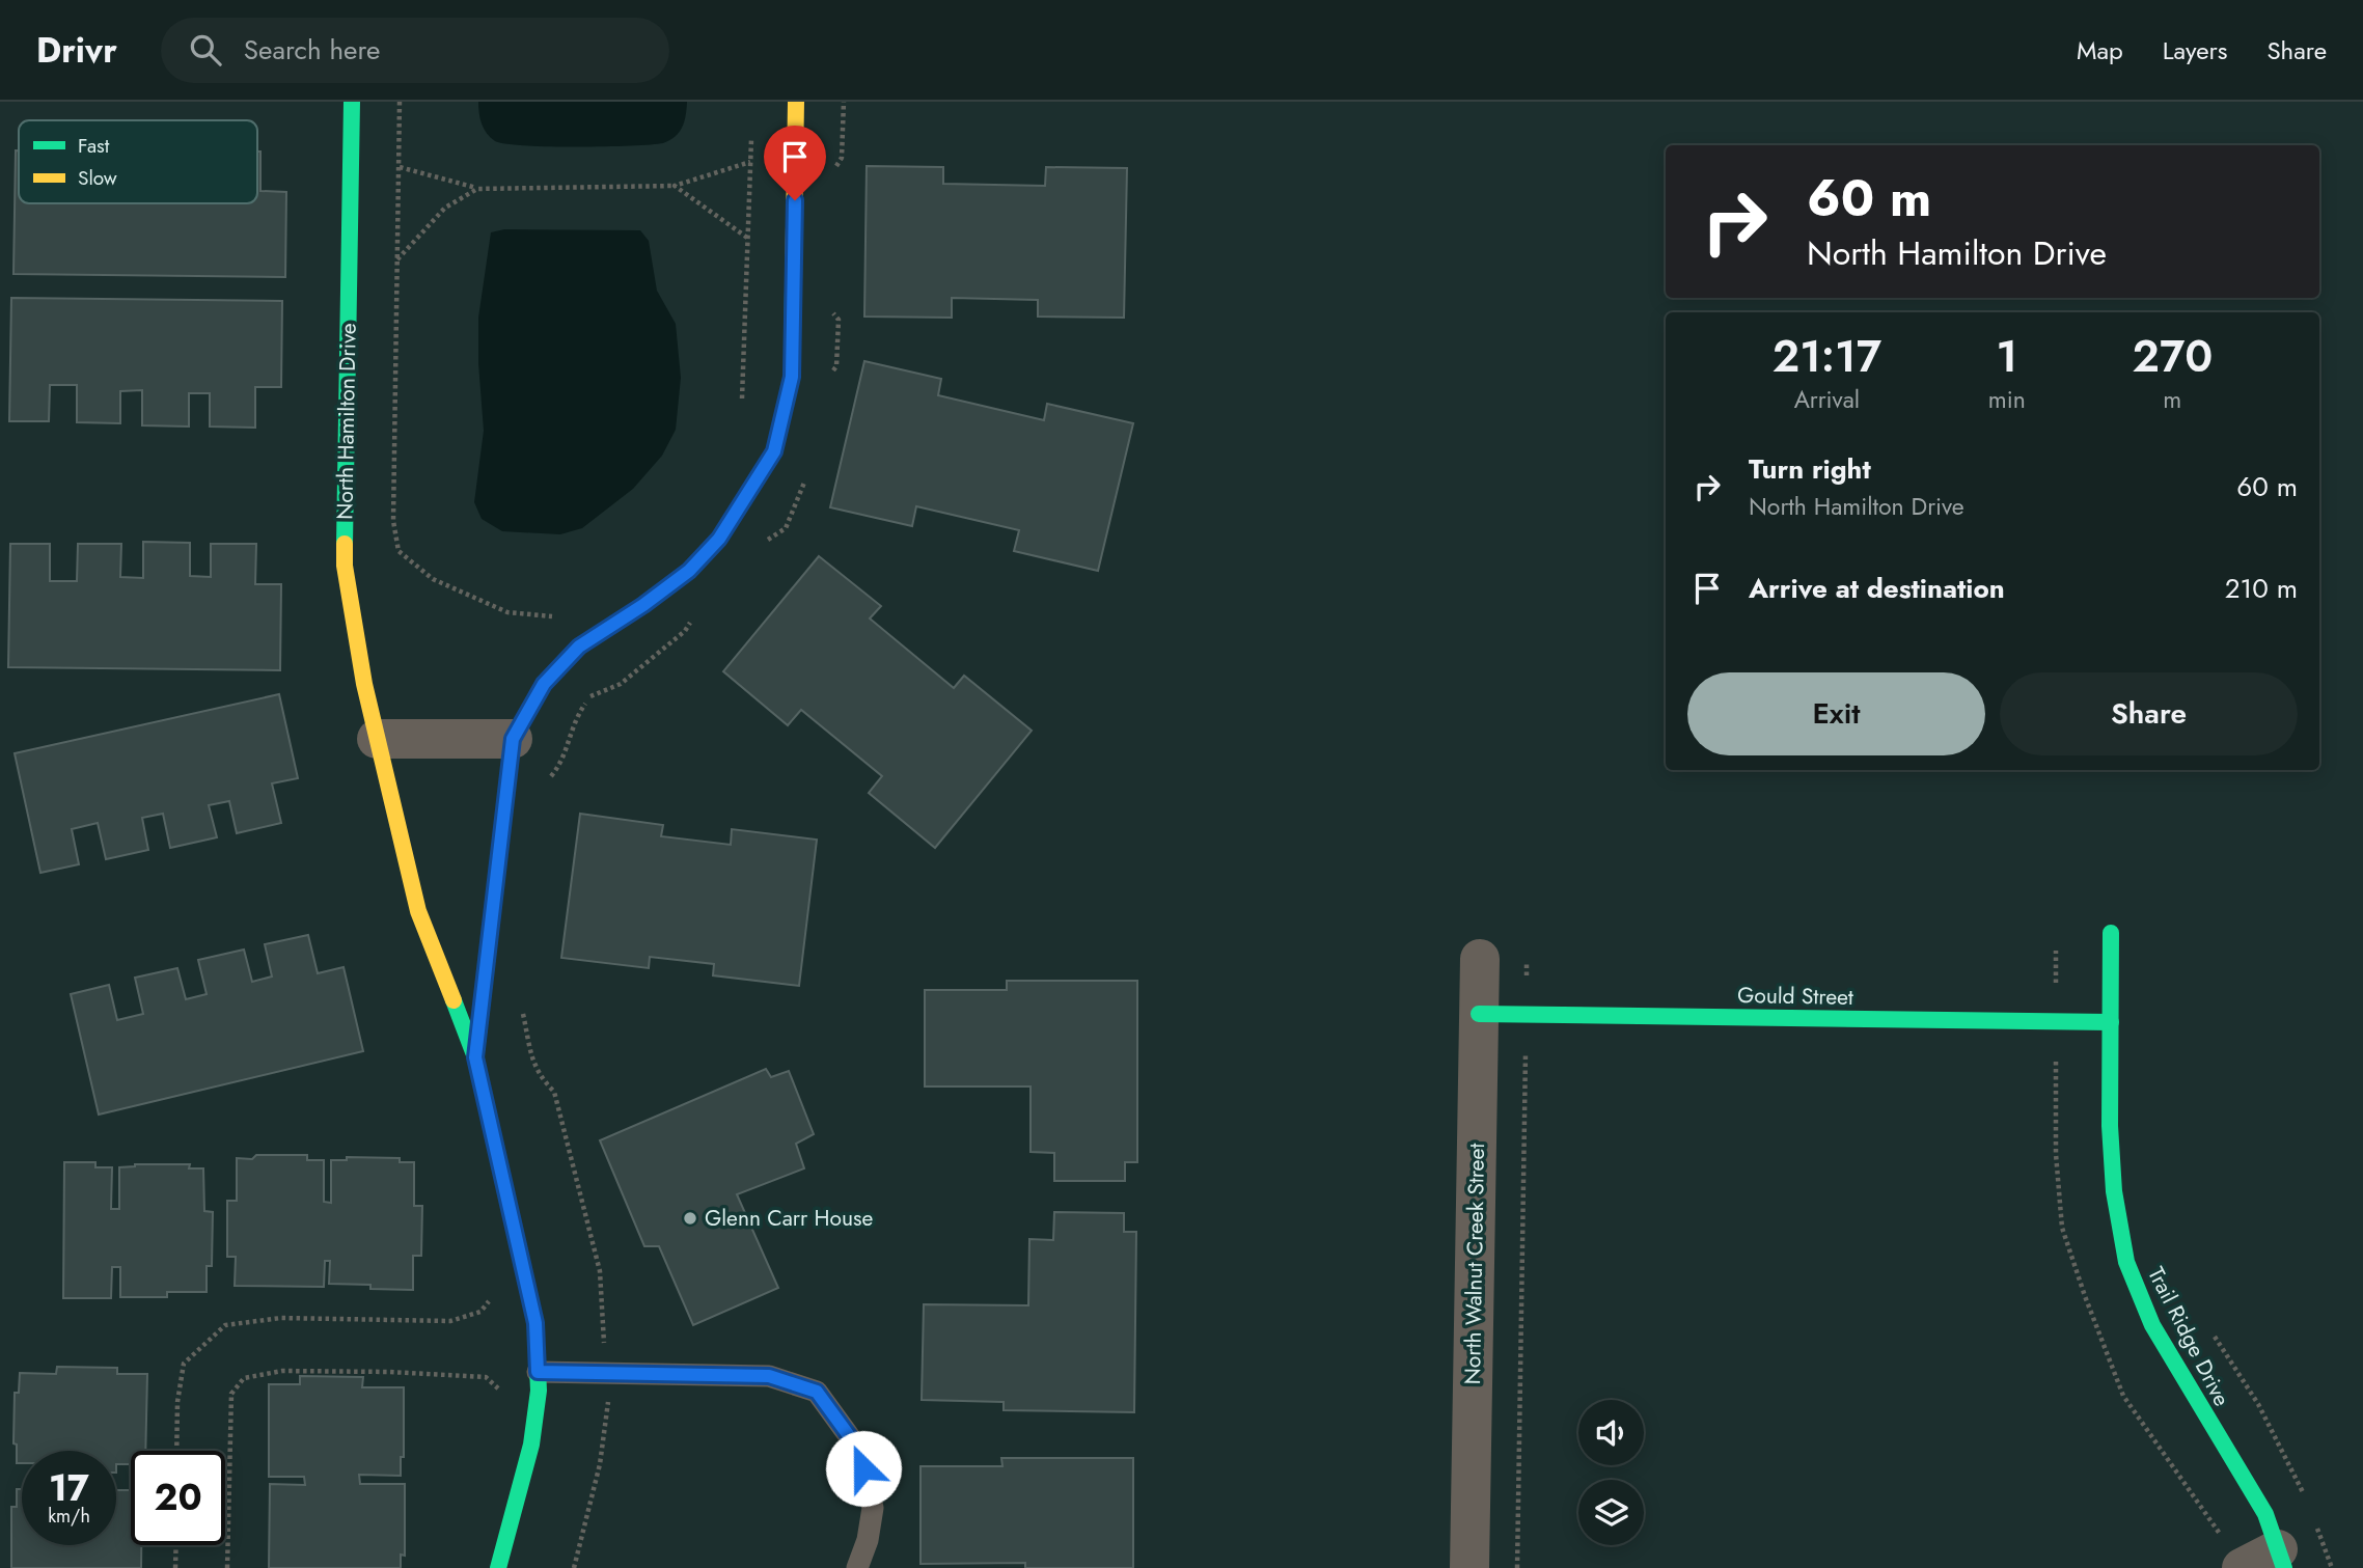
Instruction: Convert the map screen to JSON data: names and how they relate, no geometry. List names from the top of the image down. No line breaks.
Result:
{"streets":{"street":["North Hamilton Drive","Gould Street","North Walnut Creek Street","Trail Ridge Drive"]},"crossings":[["Gould Street","North Walnut Creek Street"],["Gould Street","Trail Ridge Drive"]],"places":["Glenn Carr House"],"legend":["Fast","Slow"],"page":{"header":"Drivr","search":"Search here","nav":["Map","Layers","Share"],"turn":["60 m","North Hamilton Drive"],"eta":["21:17","Arrival","1","min","270","m"],"list":[{"name":"Turn right","note":"North Hamilton Drive","value":"60 m"},{"name":"Arrive at destination","value":"210 m"}],"buttons":["Exit","Share"],"speed":"17 km/h","limit":"20"}}
